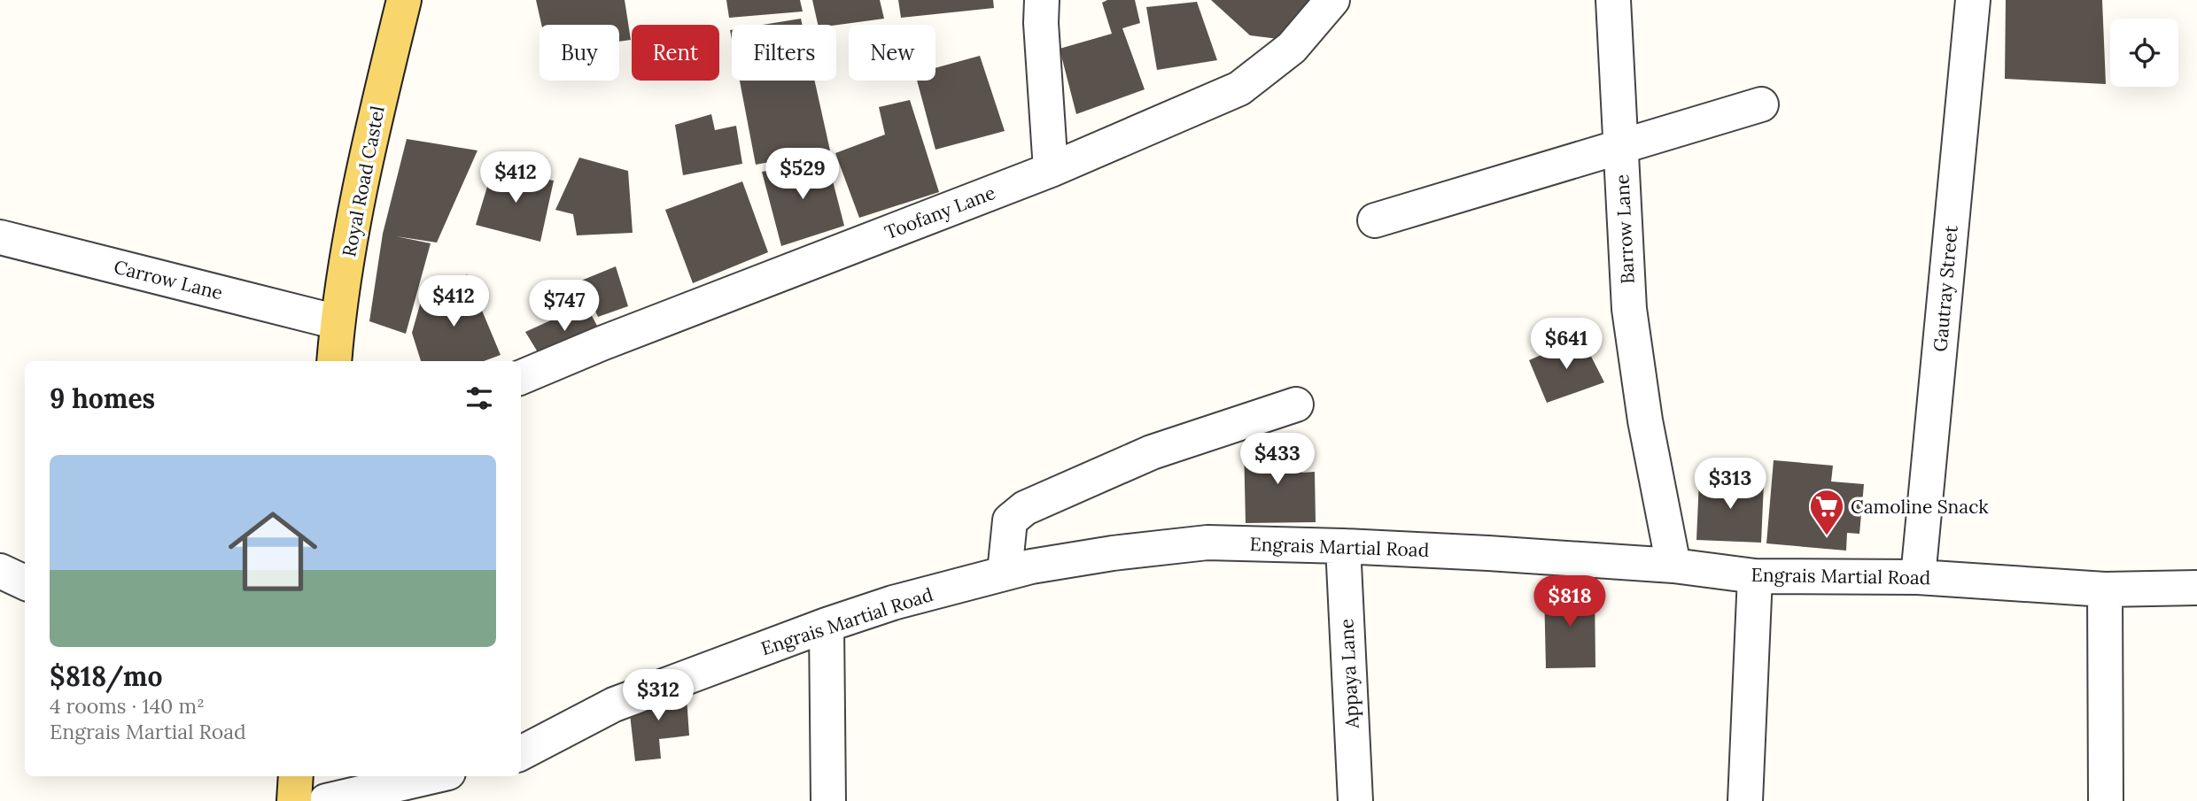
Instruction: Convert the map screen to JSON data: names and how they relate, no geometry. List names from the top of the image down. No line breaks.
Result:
{"streets":{"main road":["Royal Road Castel"],"street":["Toofany Lane","Barrow Lane","Carrow Lane","Gautray Street","Engrais Martial Road","Appaya Lane"]},"crossings":[["Royal Road Castel","Carrow Lane"],["Barrow Lane","Engrais Martial Road"],["Gautray Street","Engrais Martial Road"],["Engrais Martial Road","Appaya Lane"]],"places":{"supermarket":["Camoline Snack"]},"page":{"chip":["Buy","Rent","Filters","New"],"price":["$529","$412","$412","$747","$641","$433","$313","$818","$312"],"heading":"9 homes","list":[{"name":"$818/mo","note":"4 rooms · 140 m² · Engrais Martial Road"}]}}
